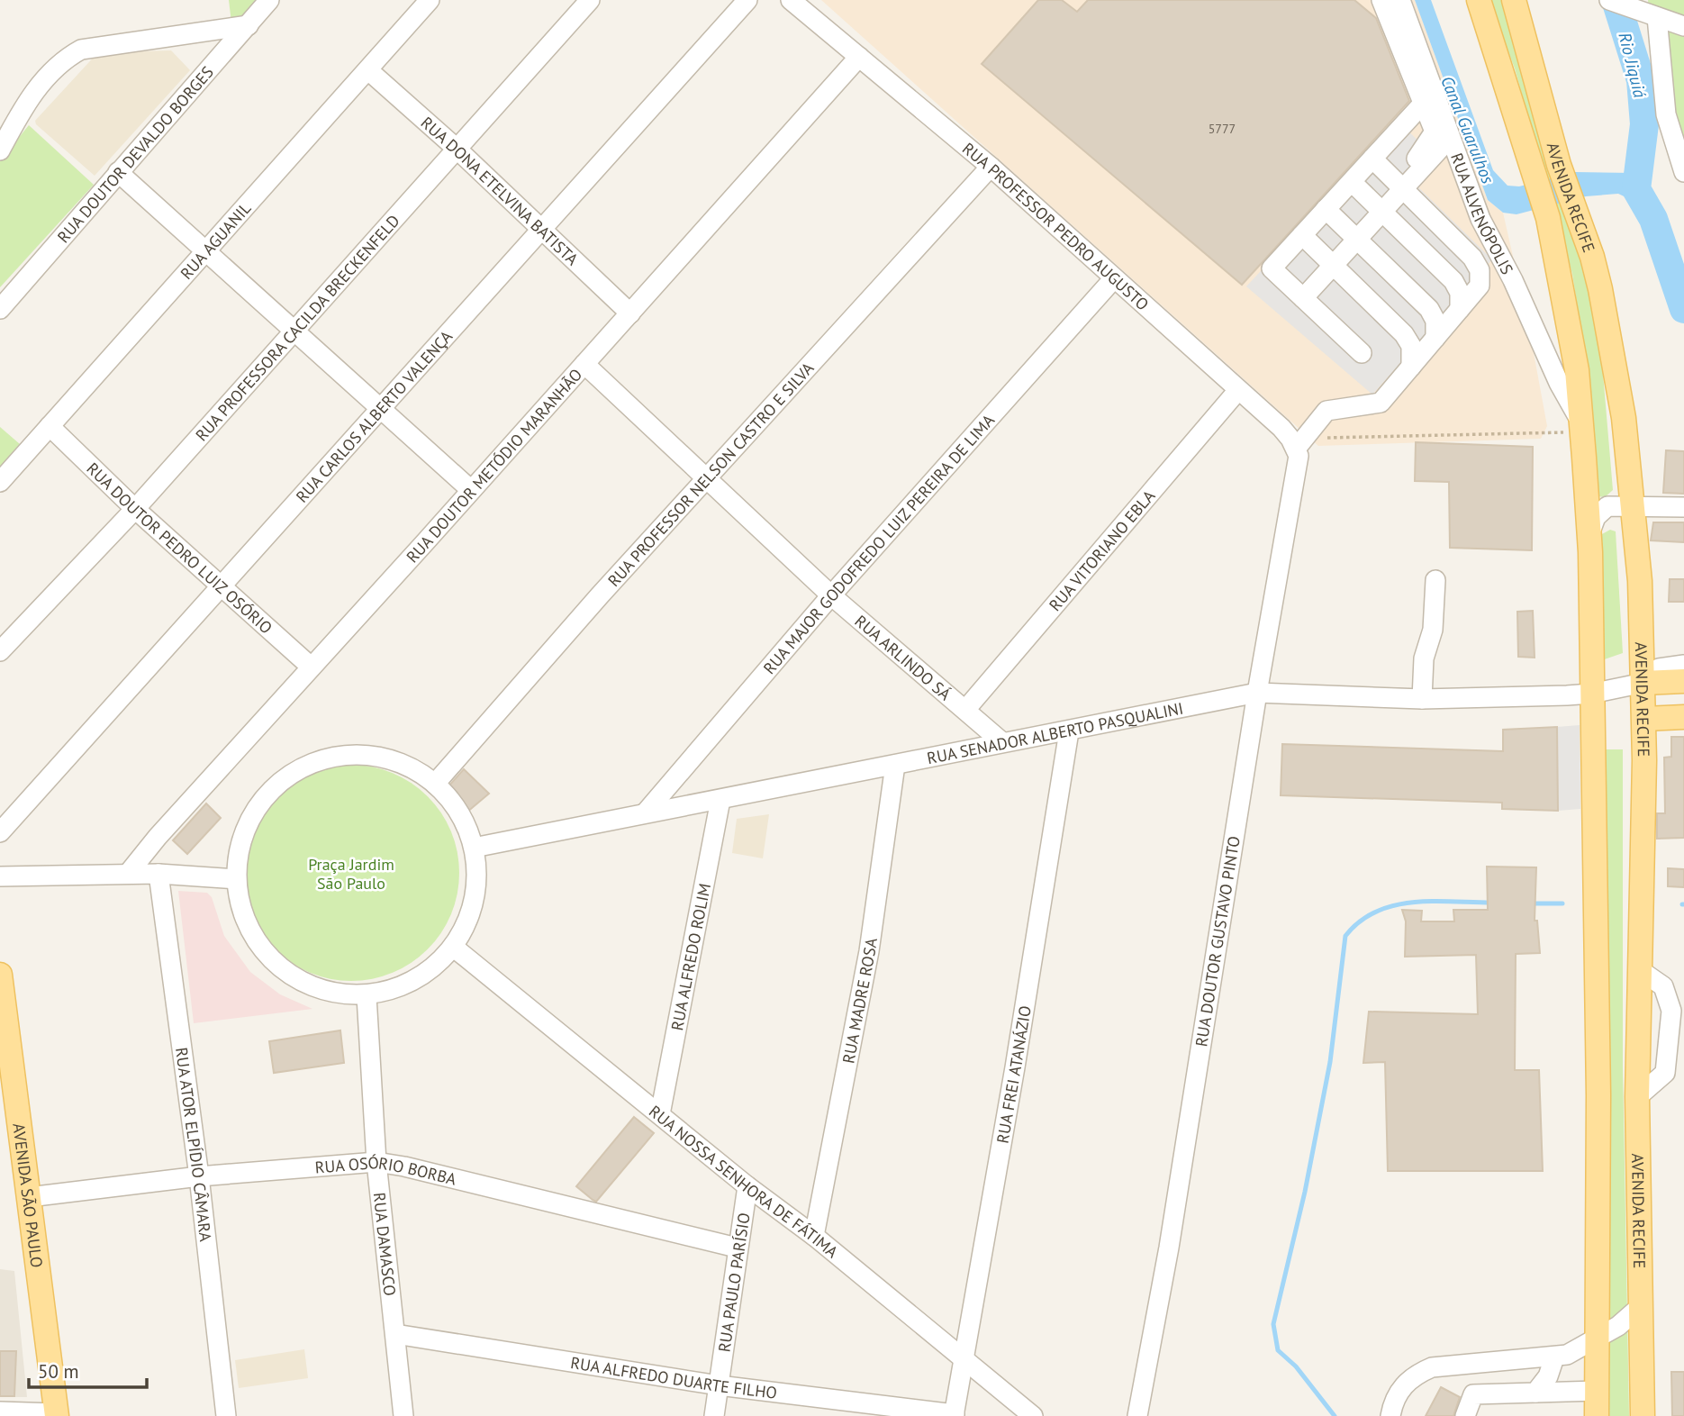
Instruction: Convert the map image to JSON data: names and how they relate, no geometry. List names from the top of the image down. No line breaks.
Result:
{"streets":{"main road":["AVENIDA RECIFE","AVENIDA SÃO PAULO"],"street":["RUA DOUTOR DEVALDO BORGES","RUA DONA ETELVINA BATISTA","RUA ALVENÓPOLIS","RUA PROFESSOR PEDRO AUGUSTO","RUA AGUANIL","RUA PROFESSORA CACILDA BRECKENFELD","RUA CARLOS ALBERTO VALENÇA","RUA DOUTOR METÓDIO MARANHÃO","RUA PROFESSOR NELSON CASTRO E SILVA","RUA MAJOR GODOFREDO LUIZ PEREIRA DE LIMA","RUA DOUTOR PEDRO LUIZ OSÓRIO","RUA VITORIANO EBLA","RUA ARLINDO SÁ","RUA SENADOR ALBERTO PASQUALINI","RUA DOUTOR GUSTAVO PINTO","RUA ALFREDO ROLIM","RUA MADRE ROSA","RUA FREI ATANÁZIO","RUA ATOR ELPÍDIO CÂMARA","RUA OSÓRIO BORBA","RUA NOSSA SENHORA DE FÁTIMA","RUA DAMASCO","RUA PAULO PARÍSIO","RUA ALFREDO DUARTE FILHO"]},"crossings":[["RUA DONA ETELVINA BATISTA","RUA AGUANIL"],["RUA DONA ETELVINA BATISTA","RUA PROFESSORA CACILDA BRECKENFELD"],["RUA DONA ETELVINA BATISTA","RUA CARLOS ALBERTO VALENÇA"],["RUA DONA ETELVINA BATISTA","RUA DOUTOR METÓDIO MARANHÃO"],["AVENIDA RECIFE","RUA ALVENÓPOLIS"],["AVENIDA RECIFE","RUA SENADOR ALBERTO PASQUALINI"],["RUA PROFESSOR PEDRO AUGUSTO","RUA DOUTOR METÓDIO MARANHÃO"],["RUA PROFESSOR PEDRO AUGUSTO","RUA PROFESSOR NELSON CASTRO E SILVA"],["RUA PROFESSOR PEDRO AUGUSTO","RUA MAJOR GODOFREDO LUIZ PEREIRA DE LIMA"],["RUA PROFESSOR PEDRO AUGUSTO","RUA VITORIANO EBLA"],["RUA PROFESSOR PEDRO AUGUSTO","RUA DOUTOR GUSTAVO PINTO"],["RUA AGUANIL","RUA DOUTOR PEDRO LUIZ OSÓRIO"],["RUA PROFESSORA CACILDA BRECKENFELD","RUA DOUTOR PEDRO LUIZ OSÓRIO"],["RUA CARLOS ALBERTO VALENÇA","RUA DOUTOR PEDRO LUIZ OSÓRIO"],["RUA DOUTOR METÓDIO MARANHÃO","RUA DOUTOR PEDRO LUIZ OSÓRIO"],["RUA DOUTOR METÓDIO MARANHÃO","RUA ARLINDO SÁ"],["RUA PROFESSOR NELSON CASTRO E SILVA","RUA ARLINDO SÁ"],["RUA MAJOR GODOFREDO LUIZ PEREIRA DE LIMA","RUA ARLINDO SÁ"],["RUA MAJOR GODOFREDO LUIZ PEREIRA DE LIMA","RUA SENADOR ALBERTO PASQUALINI"],["RUA VITORIANO EBLA","RUA ARLINDO SÁ"],["RUA ARLINDO SÁ","RUA SENADOR ALBERTO PASQUALINI"],["RUA SENADOR ALBERTO PASQUALINI","RUA DOUTOR GUSTAVO PINTO"],["RUA SENADOR ALBERTO PASQUALINI","RUA ALFREDO ROLIM"],["RUA SENADOR ALBERTO PASQUALINI","RUA MADRE ROSA"],["RUA SENADOR ALBERTO PASQUALINI","RUA FREI ATANÁZIO"],["RUA ALFREDO ROLIM","RUA NOSSA SENHORA DE FÁTIMA"],["RUA MADRE ROSA","RUA NOSSA SENHORA DE FÁTIMA"],["RUA FREI ATANÁZIO","RUA NOSSA SENHORA DE FÁTIMA"],["RUA FREI ATANÁZIO","RUA ALFREDO DUARTE FILHO"],["RUA ATOR ELPÍDIO CÂMARA","RUA OSÓRIO BORBA"],["RUA OSÓRIO BORBA","AVENIDA SÃO PAULO"],["RUA OSÓRIO BORBA","RUA DAMASCO"],["RUA OSÓRIO BORBA","RUA PAULO PARÍSIO"],["RUA NOSSA SENHORA DE FÁTIMA","RUA PAULO PARÍSIO"],["RUA DAMASCO","RUA ALFREDO DUARTE FILHO"],["RUA PAULO PARÍSIO","RUA ALFREDO DUARTE FILHO"]],"water":["Rio Jiquiá","Canal Guarulhos"],"parks":["Praça Jardim São Paulo"],"house_numbers":["5777"],"scale_bar":"50 m"}
